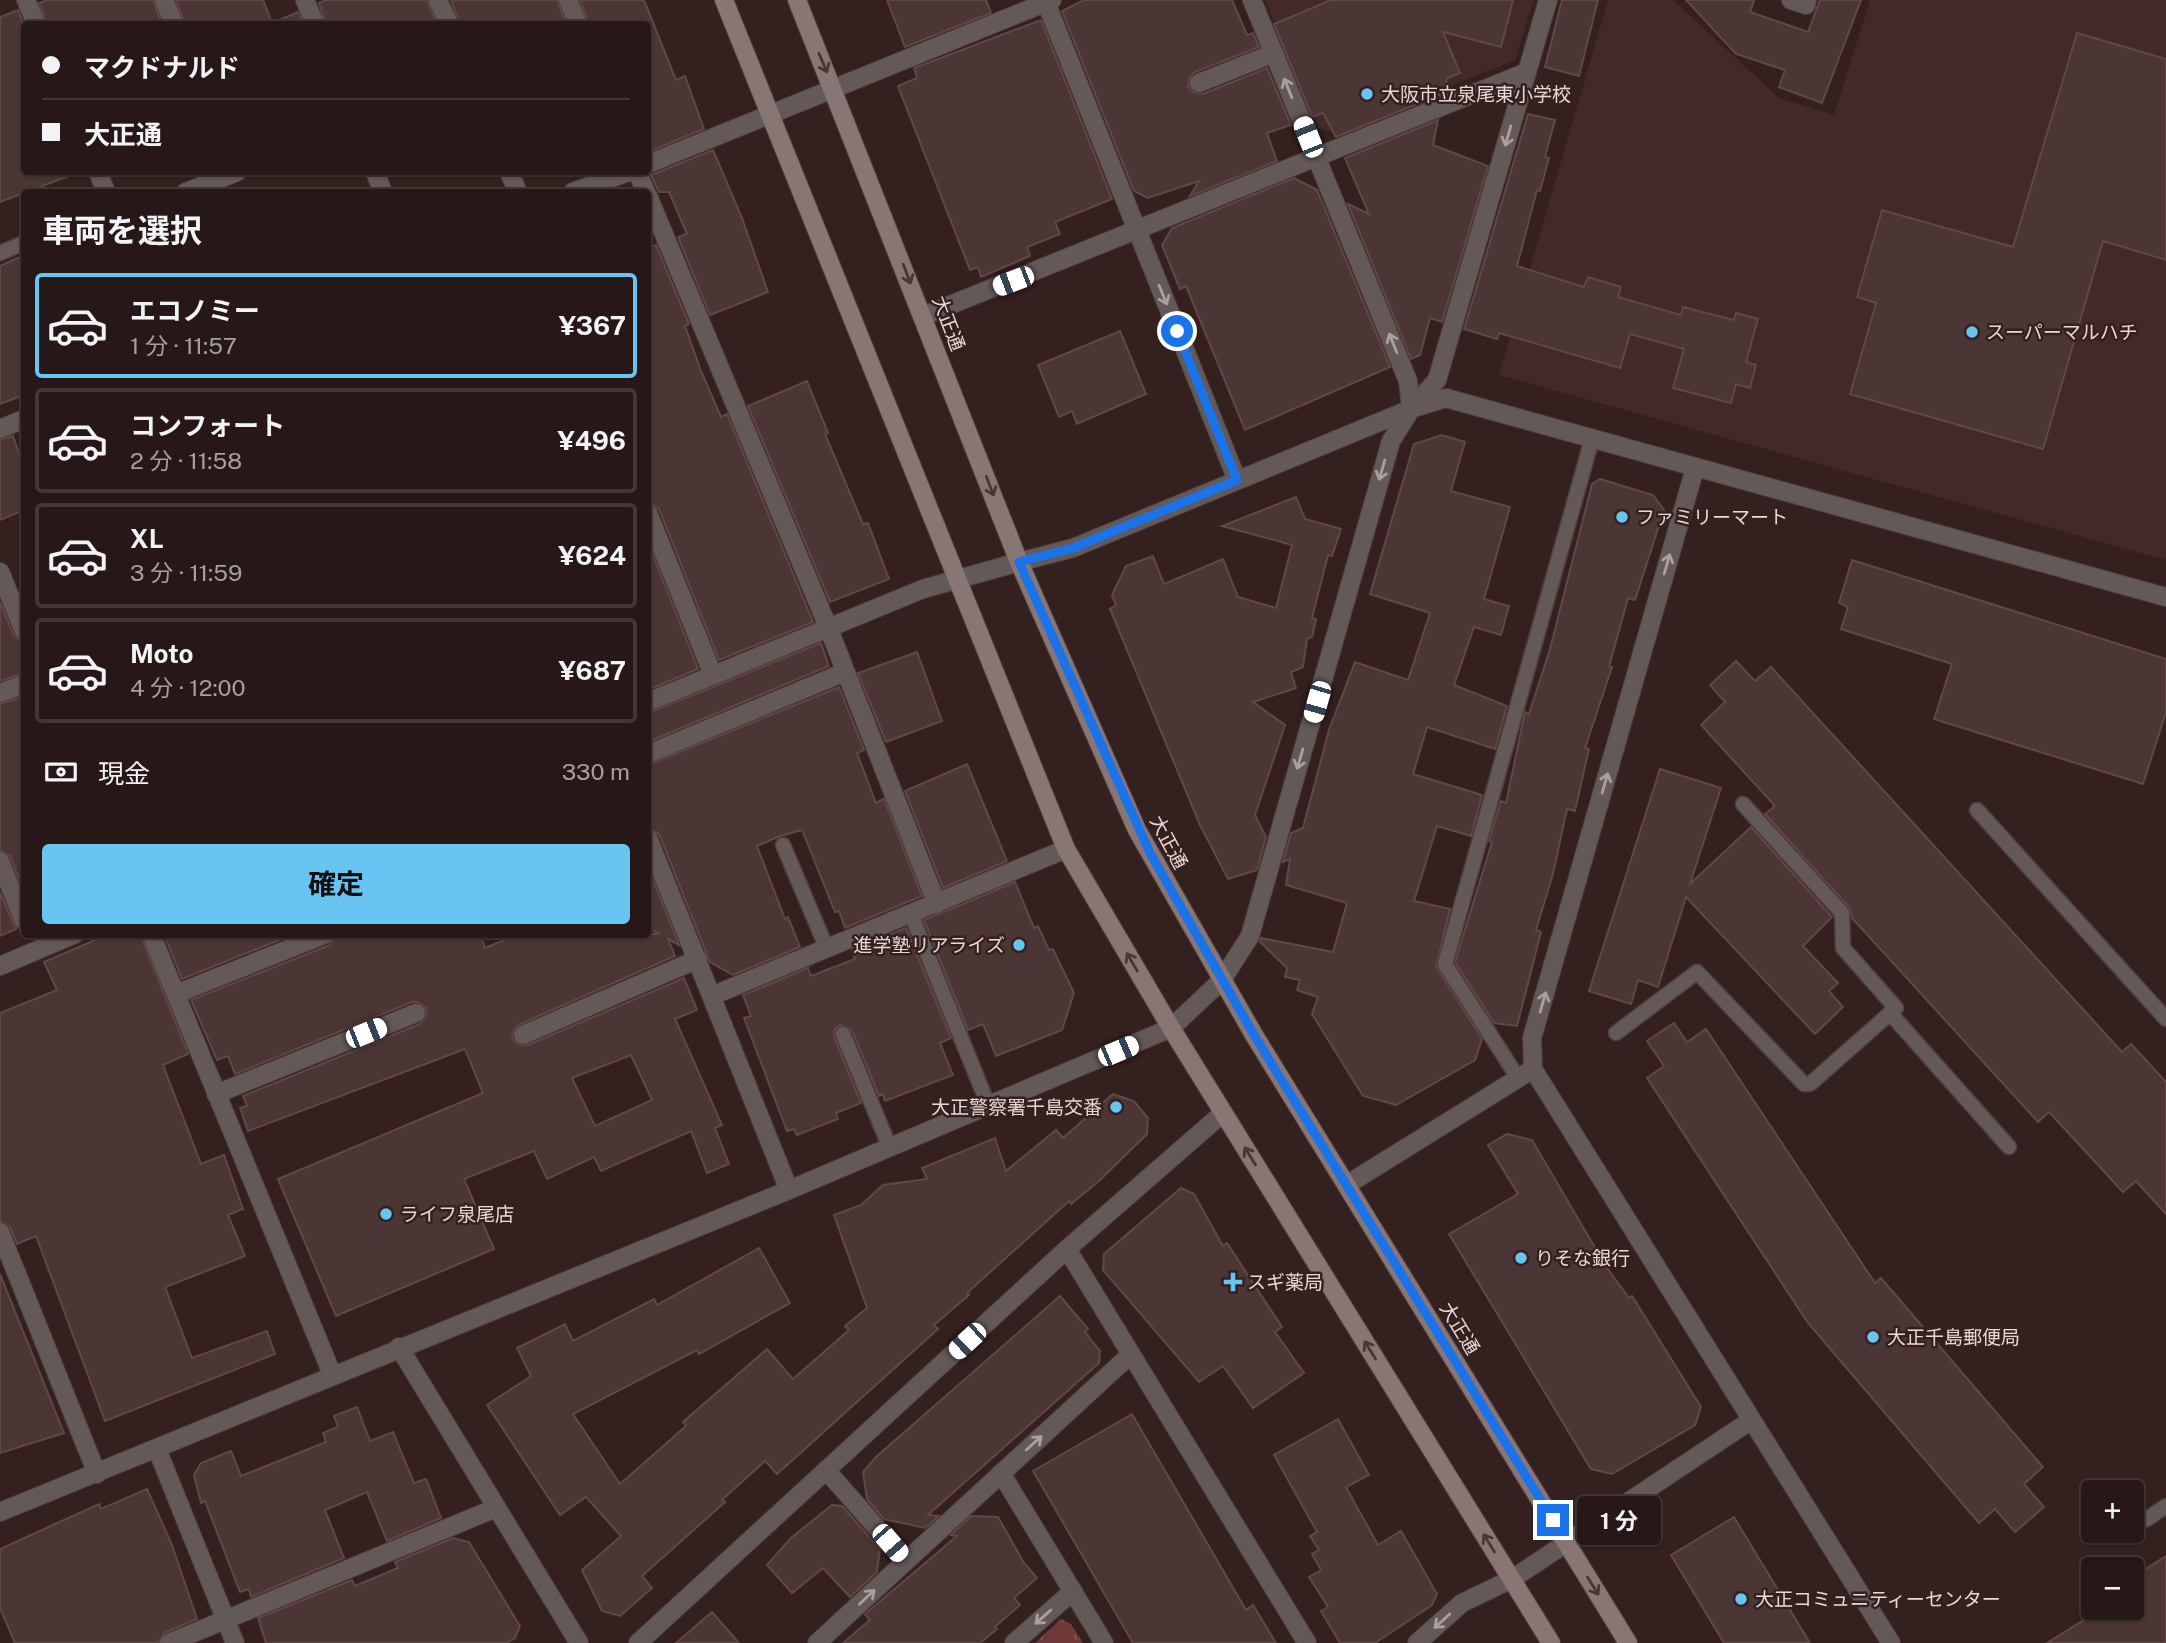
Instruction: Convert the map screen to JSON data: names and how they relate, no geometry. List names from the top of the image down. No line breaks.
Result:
{"streets":{"main road":["大正通"]},"places":{"other":["大阪市立泉尾東小学校","スーパーマルハチ","ファミリーマート","進学塾リアライズ","大正警察署千島交番","ライフ泉尾店","りそな銀行","大正千島郵便局","大正コミュニティーセンター"],"health":["スギ薬局"]},"page":{"banner":["マクドナルド","大正通"],"heading":"車両を選択","list":[{"name":"エコノミー","note":"1 分 · 11:57","value":"¥367"},{"name":"コンフォート","note":"2 分 · 11:58","value":"¥496"},{"name":"XL","note":"3 分 · 11:59","value":"¥624"},{"name":"Moto","note":"4 分 · 12:00","value":"¥687"}],"pay":["現金","330 m"],"buttons":"確定","map_buttons":["+","−"],"bubble":"1 分"}}
